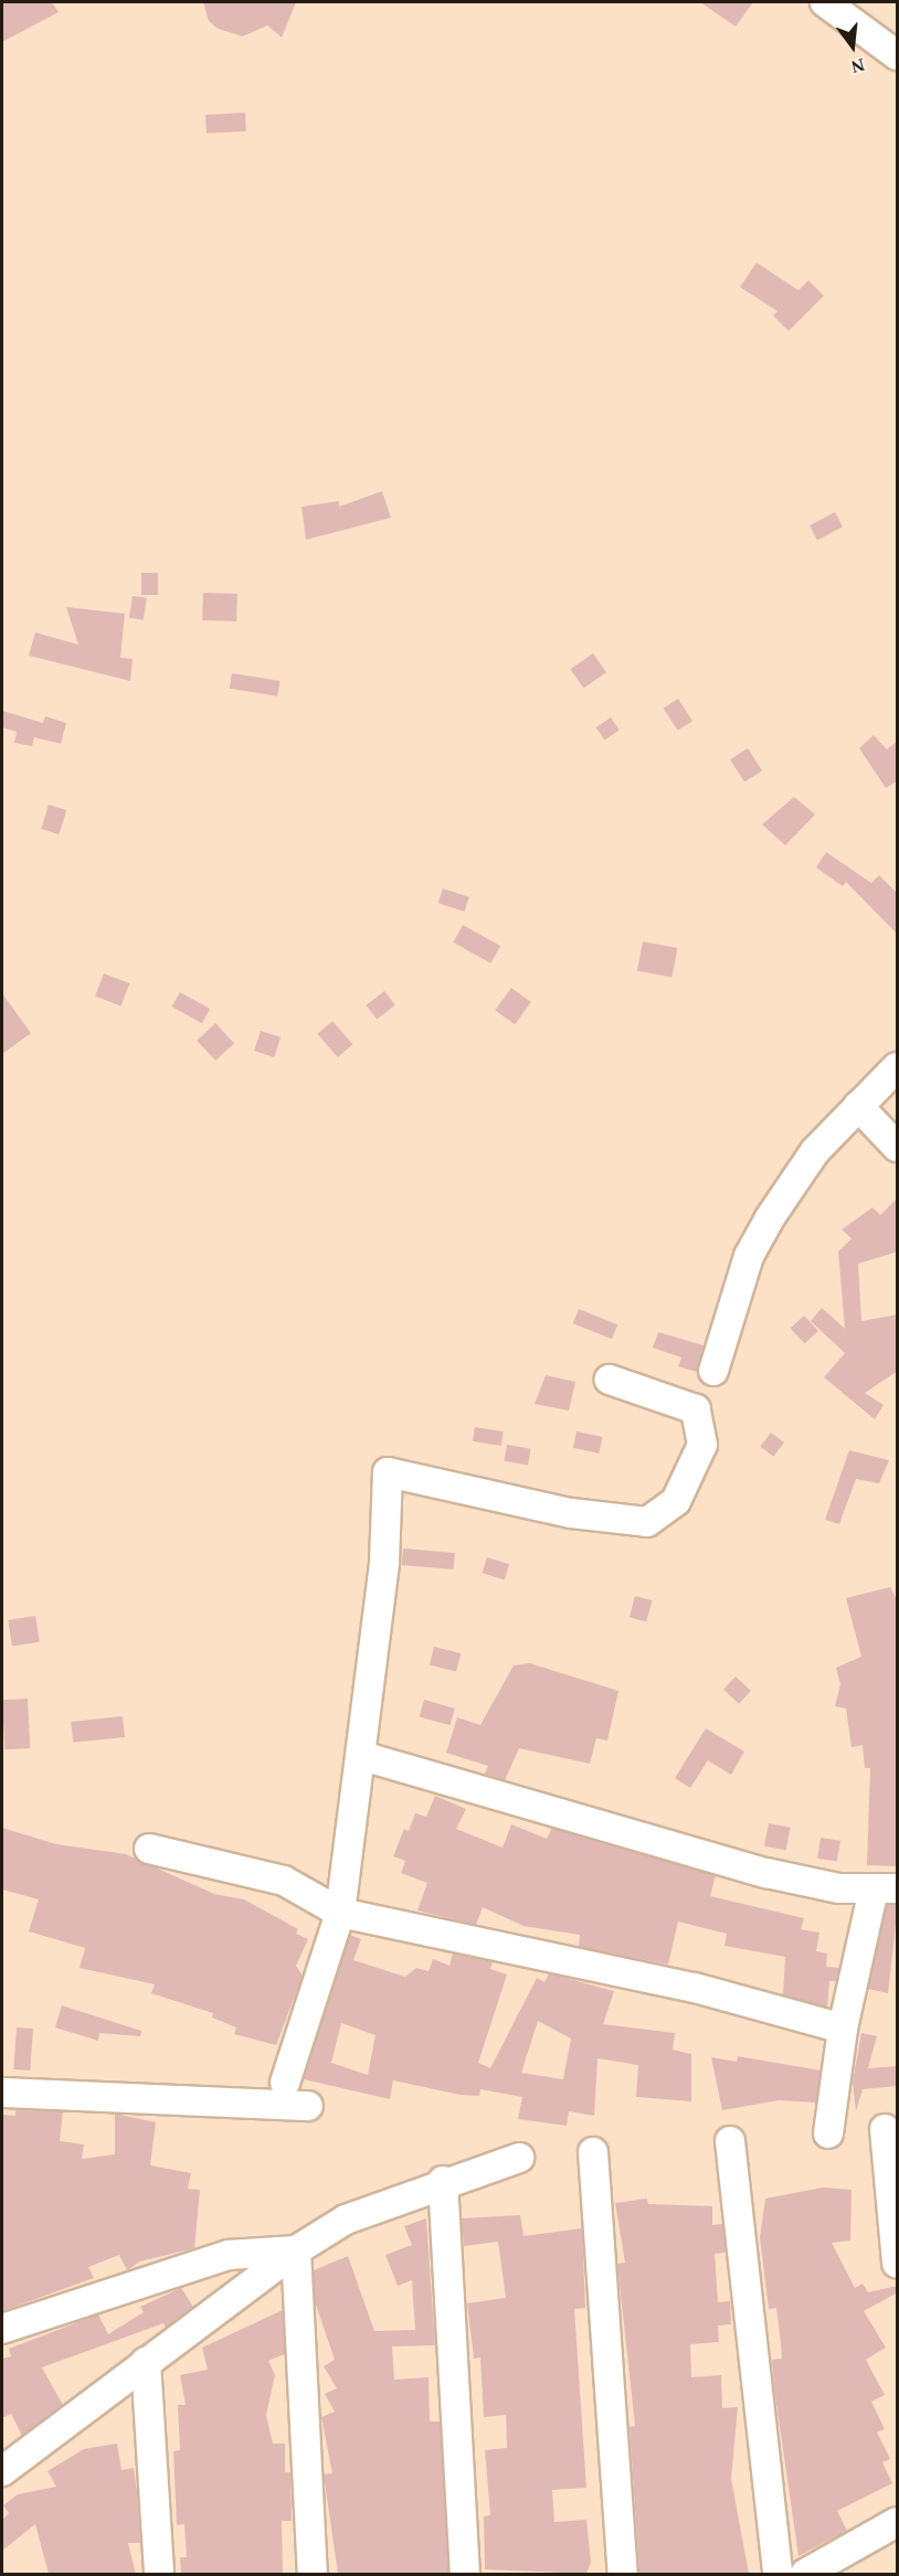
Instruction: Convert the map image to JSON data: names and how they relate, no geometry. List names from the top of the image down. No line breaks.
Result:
{"north":"bottom"}
